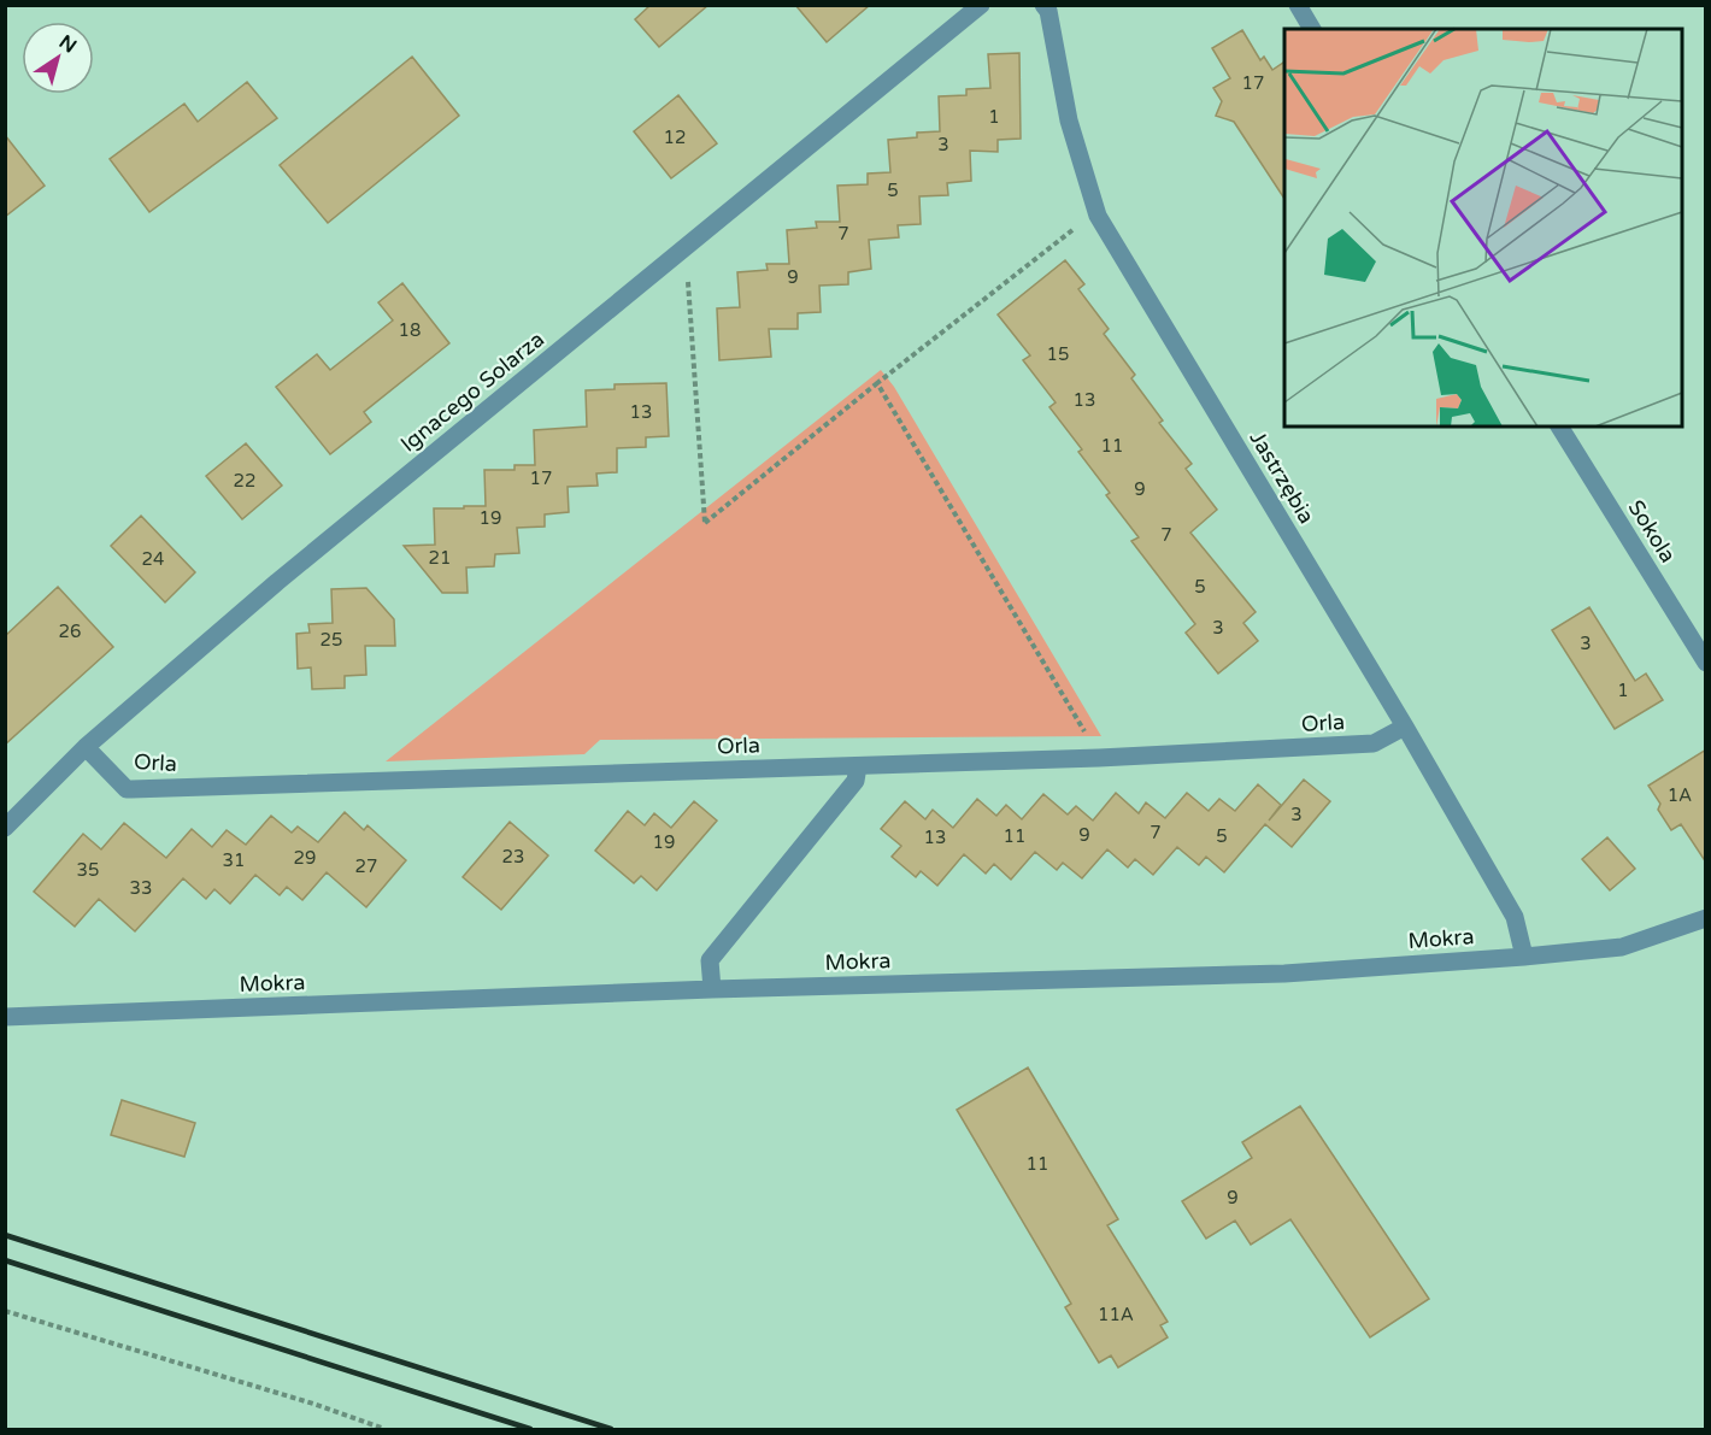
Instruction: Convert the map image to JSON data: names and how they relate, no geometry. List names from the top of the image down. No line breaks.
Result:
{"streets":{"street":["Ignacego Solarza","Jastrzębia","Sokola","Orla","Mokra"]},"crossings":[["Ignacego Solarza","Orla"],["Jastrzębia","Orla"],["Jastrzębia","Mokra"]],"house_numbers":["17","1","12","3","5","7","9","18","15","13","13","11","17","22","9","19","7","21","24","5","3","26","25","3","1","1A","3","7","9","11","5","13","19","23","29","31","27","35","33","11","9","11A"],"north":"top right"}
